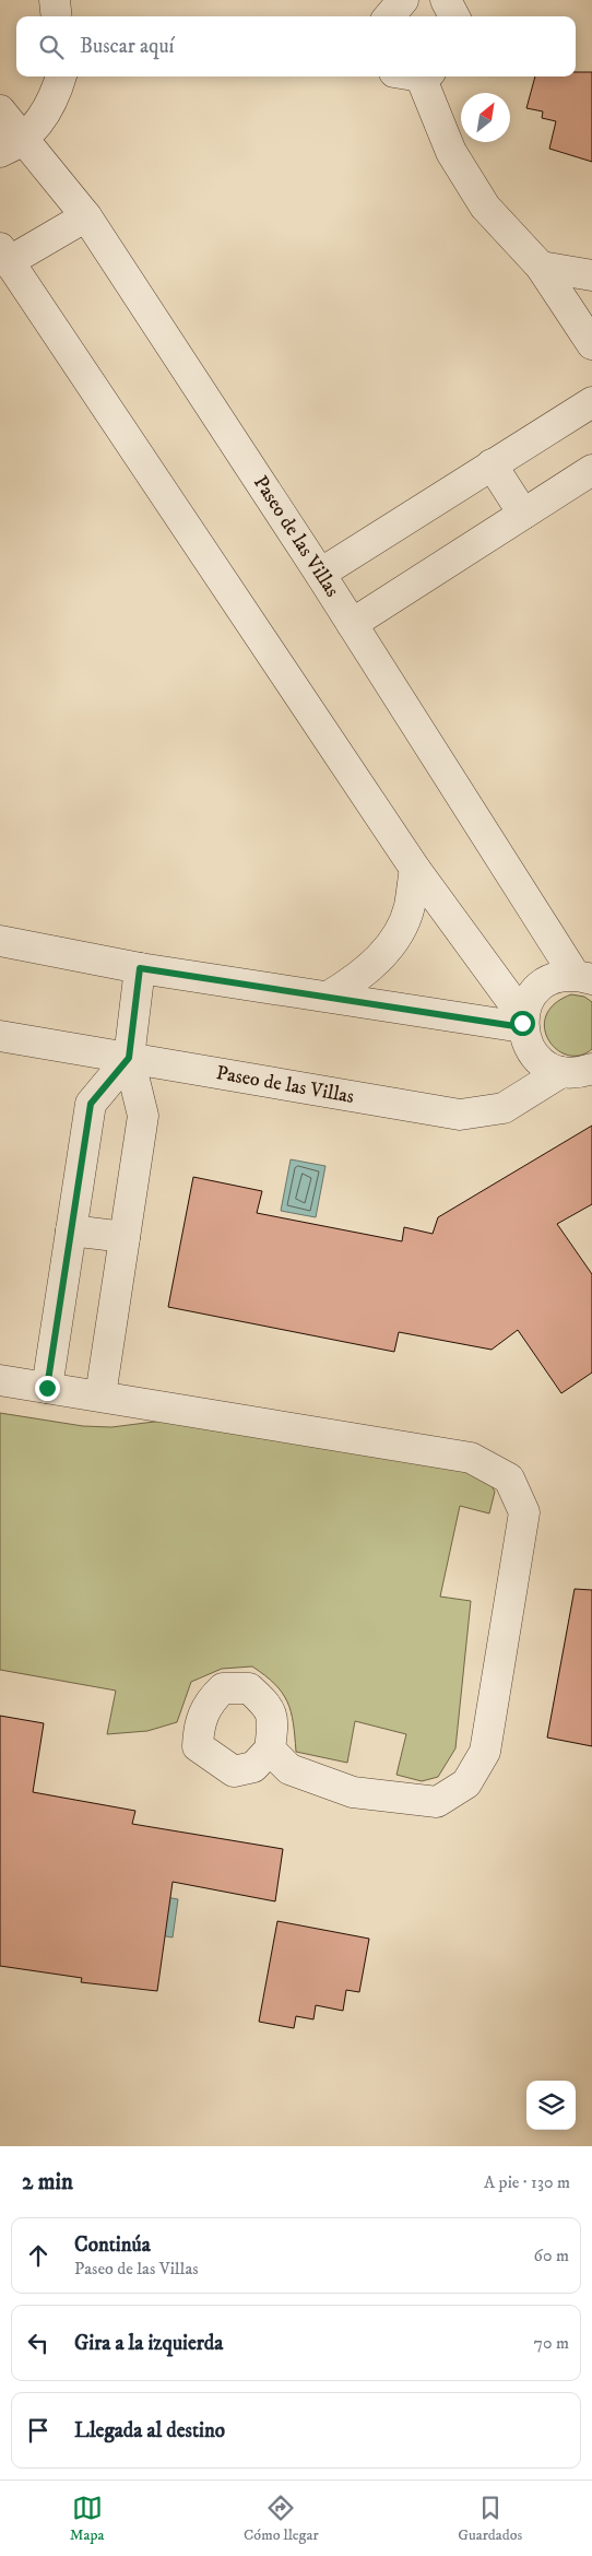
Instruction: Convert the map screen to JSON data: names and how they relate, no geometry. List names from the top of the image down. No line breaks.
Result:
{"streets":{"street":["Paseo de las Villas"]},"north":"top right","page":{"search":"Buscar aquí","heading":["2 min","A pie · 130 m"],"list":[["Continúa","Paseo de las Villas","60 m"],["Gira a la izquierda","70 m"],"Llegada al destino"],"nav":["Mapa","Cómo llegar","Guardados"]}}
